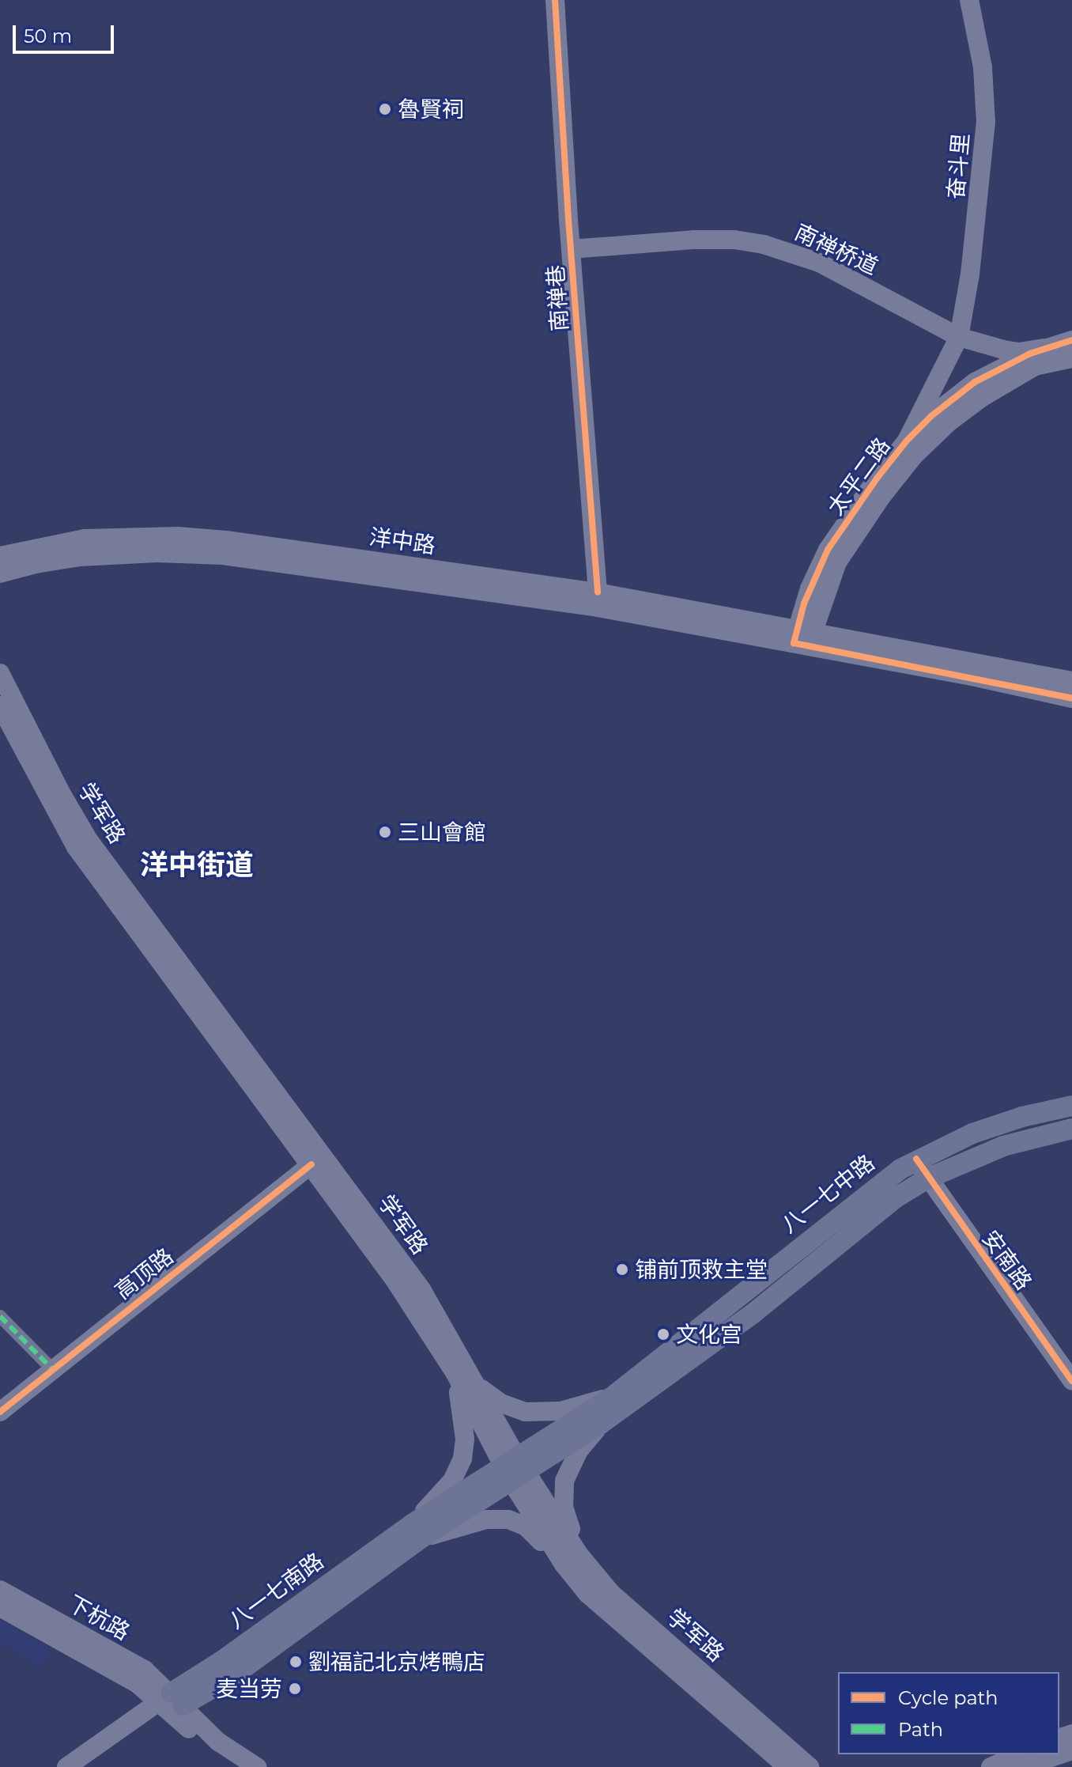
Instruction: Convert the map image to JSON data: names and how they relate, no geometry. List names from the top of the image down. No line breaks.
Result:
{"streets":{"main road":["奋斗里","南禅桥道","南禅巷","太平二路","洋中路","学军路","八一七中路","安南路","高顶路","八一七南路","下杭路"]},"crossings":[["奋斗里","南禅桥道"],["奋斗里","太平二路"],["南禅桥道","南禅巷"],["南禅桥道","太平二路"],["南禅巷","洋中路"],["太平二路","洋中路"],["学军路","八一七中路"],["学军路","高顶路"],["学军路","八一七南路"],["八一七中路","安南路"],["八一七中路","八一七南路"],["八一七南路","下杭路"]],"districts":["洋中街道"],"places":["魯賢祠","三山會館","铺前顶救主堂","文化宫","劉福記北京烤鴨店","麦当劳"],"legend":["Cycle path","Path"],"scale_bar":"50 m"}
